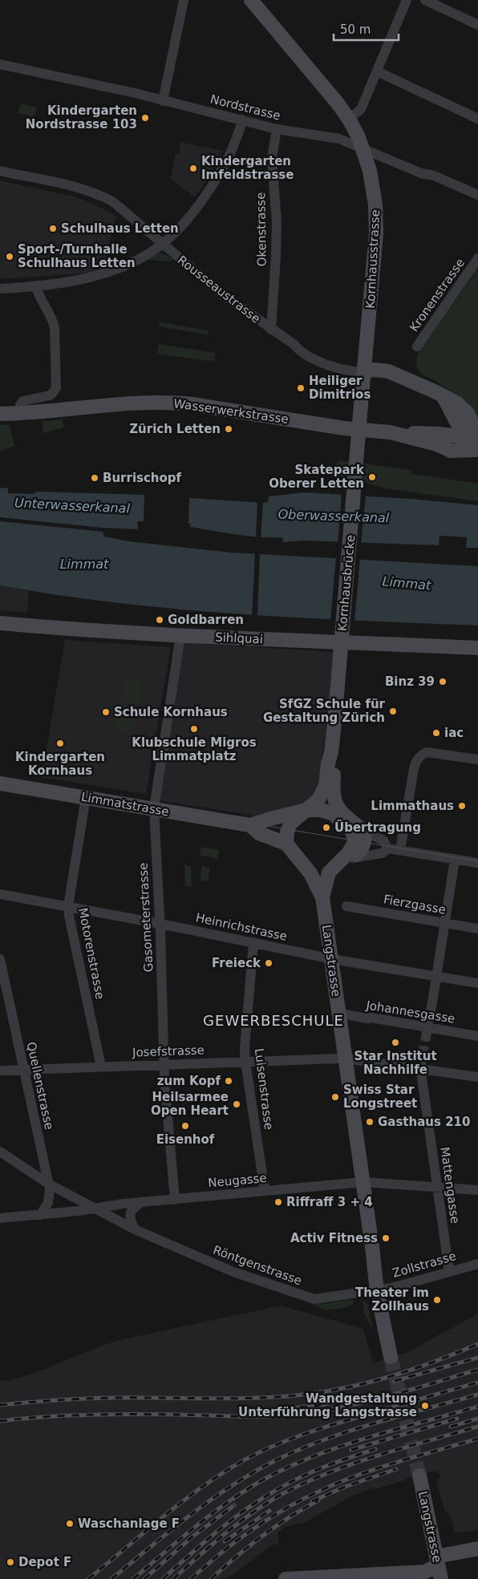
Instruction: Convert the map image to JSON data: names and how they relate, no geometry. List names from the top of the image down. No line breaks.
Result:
{"streets":{"street":["Nordstrasse","Okenstrasse","Kornhausstrasse","Rousseaustrasse","Kronenstrasse","Wasserwerkstrasse","Kornhausbrücke","Sihlquai","Limmatstrasse","Fierzgasse","Gasometerstrasse","Heinrichstrasse","Motorenstrasse","Langstrasse","Johannesgasse","Josefstrasse","Quellenstrasse","Luisenstrasse","Neugasse","Mattengasse","Zollstrasse","Röntgenstrasse"]},"crossings":[["Nordstrasse","Okenstrasse"],["Nordstrasse","Kornhausstrasse"],["Okenstrasse","Rousseaustrasse"],["Kornhausstrasse","Rousseaustrasse"],["Kornhausstrasse","Kornhausbrücke"],["Rousseaustrasse","Wasserwerkstrasse"],["Sihlquai","Gasometerstrasse"],["Limmatstrasse","Gasometerstrasse"],["Limmatstrasse","Motorenstrasse"],["Gasometerstrasse","Heinrichstrasse"],["Gasometerstrasse","Josefstrasse"],["Gasometerstrasse","Neugasse"],["Heinrichstrasse","Motorenstrasse"],["Heinrichstrasse","Langstrasse"],["Heinrichstrasse","Luisenstrasse"],["Motorenstrasse","Josefstrasse"],["Langstrasse","Johannesgasse"],["Langstrasse","Josefstrasse"],["Langstrasse","Neugasse"],["Langstrasse","Zollstrasse"],["Langstrasse","Röntgenstrasse"],["Josefstrasse","Quellenstrasse"],["Josefstrasse","Luisenstrasse"],["Josefstrasse","Mattengasse"],["Quellenstrasse","Neugasse"],["Quellenstrasse","Röntgenstrasse"],["Luisenstrasse","Neugasse"],["Neugasse","Mattengasse"],["Neugasse","Röntgenstrasse"],["Mattengasse","Zollstrasse"],["Zollstrasse","Röntgenstrasse"]],"districts":["GEWERBESCHULE"],"water":["Unterwasserkanal","Oberwasserkanal","Limmat"],"places":["Kindergarten Nordstrasse 103","Kindergarten Imfeldstrasse","Schulhaus Letten","Sport-/Turnhalle Schulhaus Letten","Heiliger Dimitrios","Zürich Letten","Skatepark Oberer Letten","Burrischopf","Goldbarren","Binz 39","SfGZ Schule für Gestaltung Zürich","Schule Kornhaus","Klubschule Migros Limmatplatz","iac","Kindergarten Kornhaus","Limmathaus","Übertragung","Freieck","Star Institut Nachhilfe","zum Kopf","Swiss Star Longstreet","Heilsarmee Open Heart","Gasthaus 210","Eisenhof","Riffraff 3 + 4","Activ Fitness","Theater im Zollhaus","Wandgestaltung Unterführung Langstrasse","Waschanlage F","Depot F"],"scale_bar":"50 m"}
